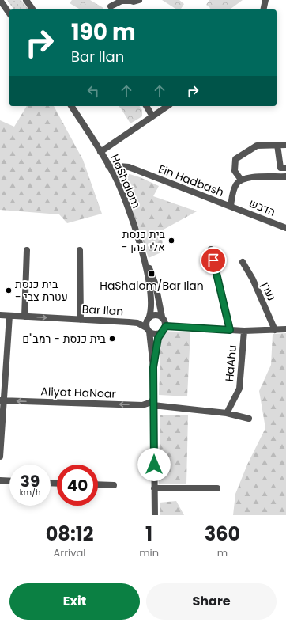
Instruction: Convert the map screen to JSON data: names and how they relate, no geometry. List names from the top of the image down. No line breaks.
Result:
{"streets":{"street":["Ein Hadbash","HaShalom","הדבש","נערן","Bar Ilan","HaAhu","Aliyat HaNoar"]},"crossings":[["Ein Hadbash","HaShalom"],["Ein Hadbash","הדבש"],["HaShalom","Bar Ilan"]],"one_way":["Bar Ilan","Aliyat HaNoar"],"places":{"other":["בית כנסת - אלי כהן","בית כנסת - עטרת צבי","בית כנסת - רמב\"ם"],"transit":["HaShalom/Bar Ilan"]},"page":{"turn":["190 m","Bar Ilan"],"speed":"39 km/h","limit":"40","eta":["08:12","Arrival","1","min","360","m"],"buttons":["Exit","Share"]}}
